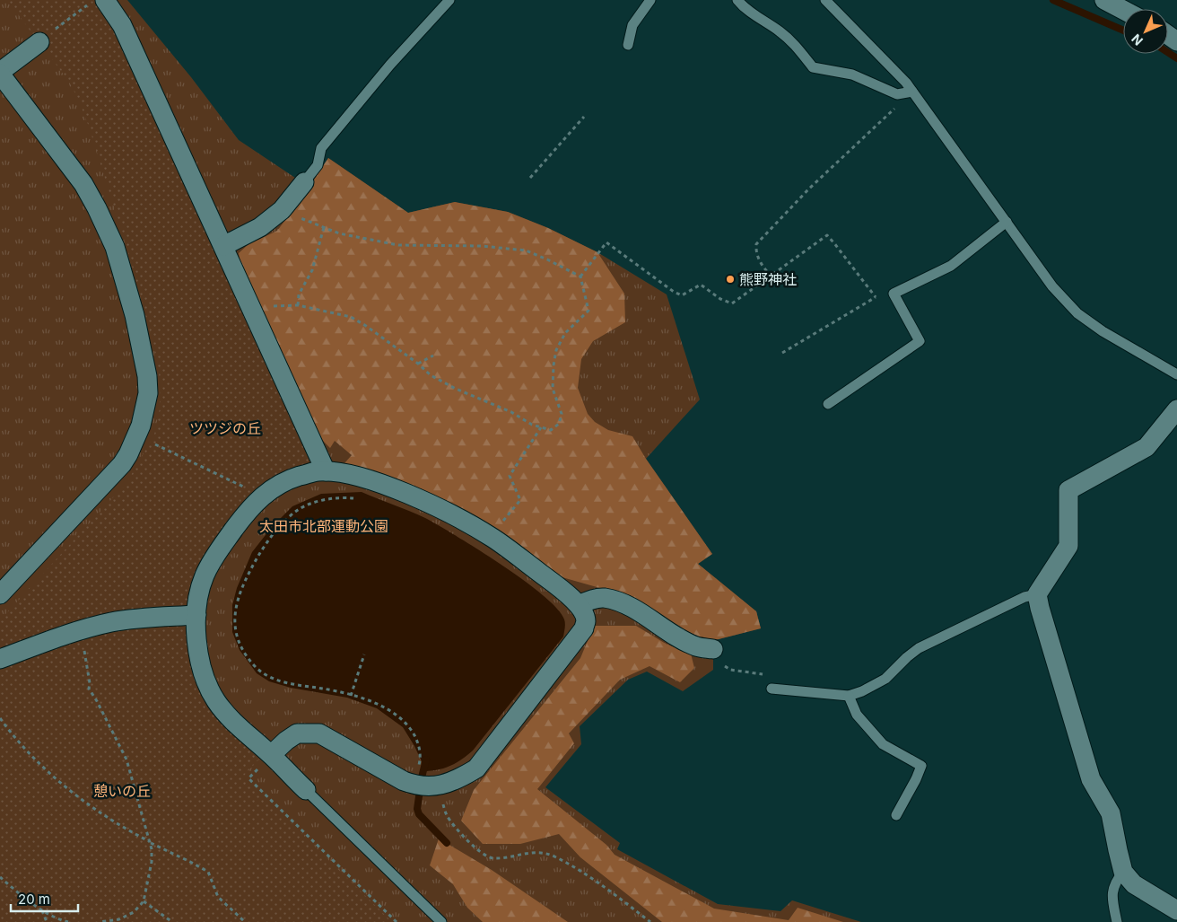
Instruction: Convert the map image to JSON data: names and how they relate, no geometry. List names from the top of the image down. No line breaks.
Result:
{"parks":["ツツジの丘","太田市北部運動公園","憩いの丘"],"places":["熊野神社"],"scale_bar":"20 m","north":"bottom left"}
